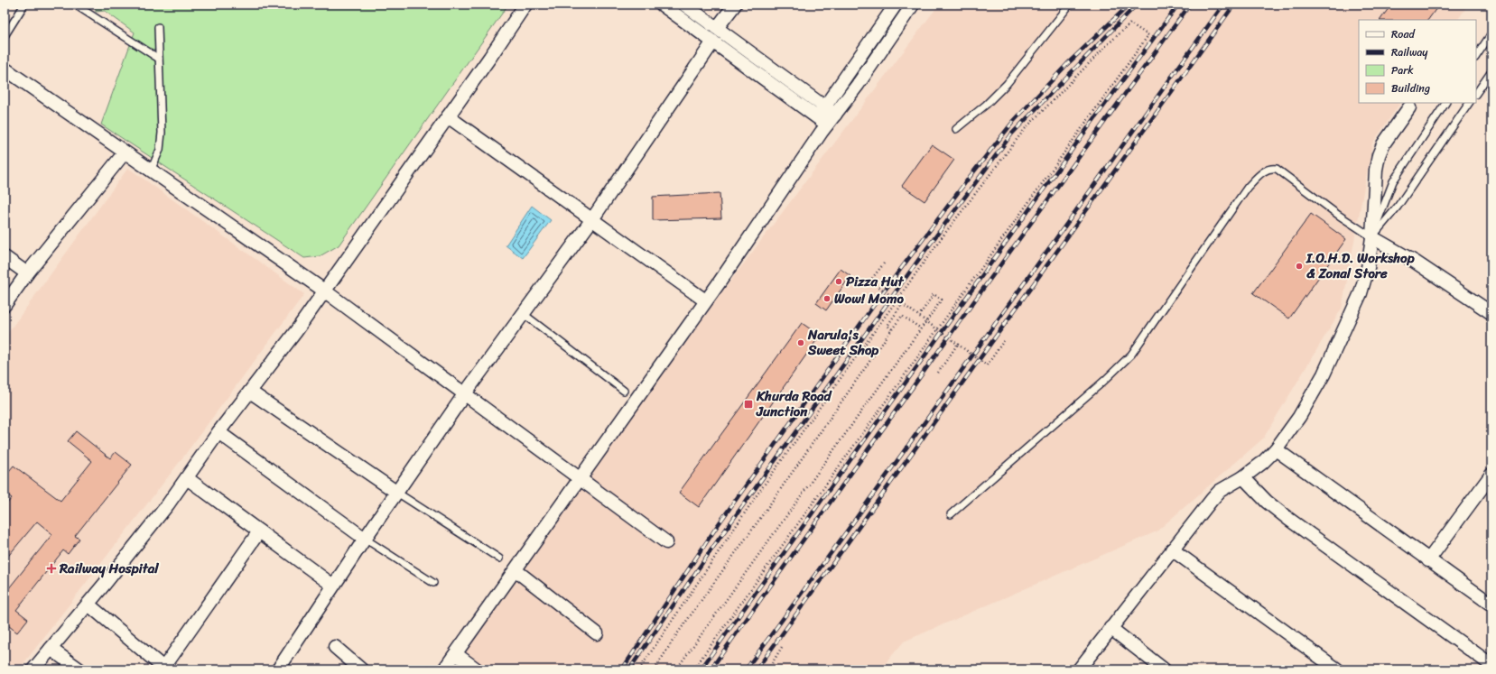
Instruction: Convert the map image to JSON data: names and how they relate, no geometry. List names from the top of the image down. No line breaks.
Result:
{"places":{"other":["I.O.H.D. Workshop & Zonal Store","Pizza Hut","Wow! Momo","Narula's Sweet Shop"],"transit":["Khurda Road Junction"],"health":["Railway Hospital"]},"legend":["Road","Railway","Park","Building"]}
